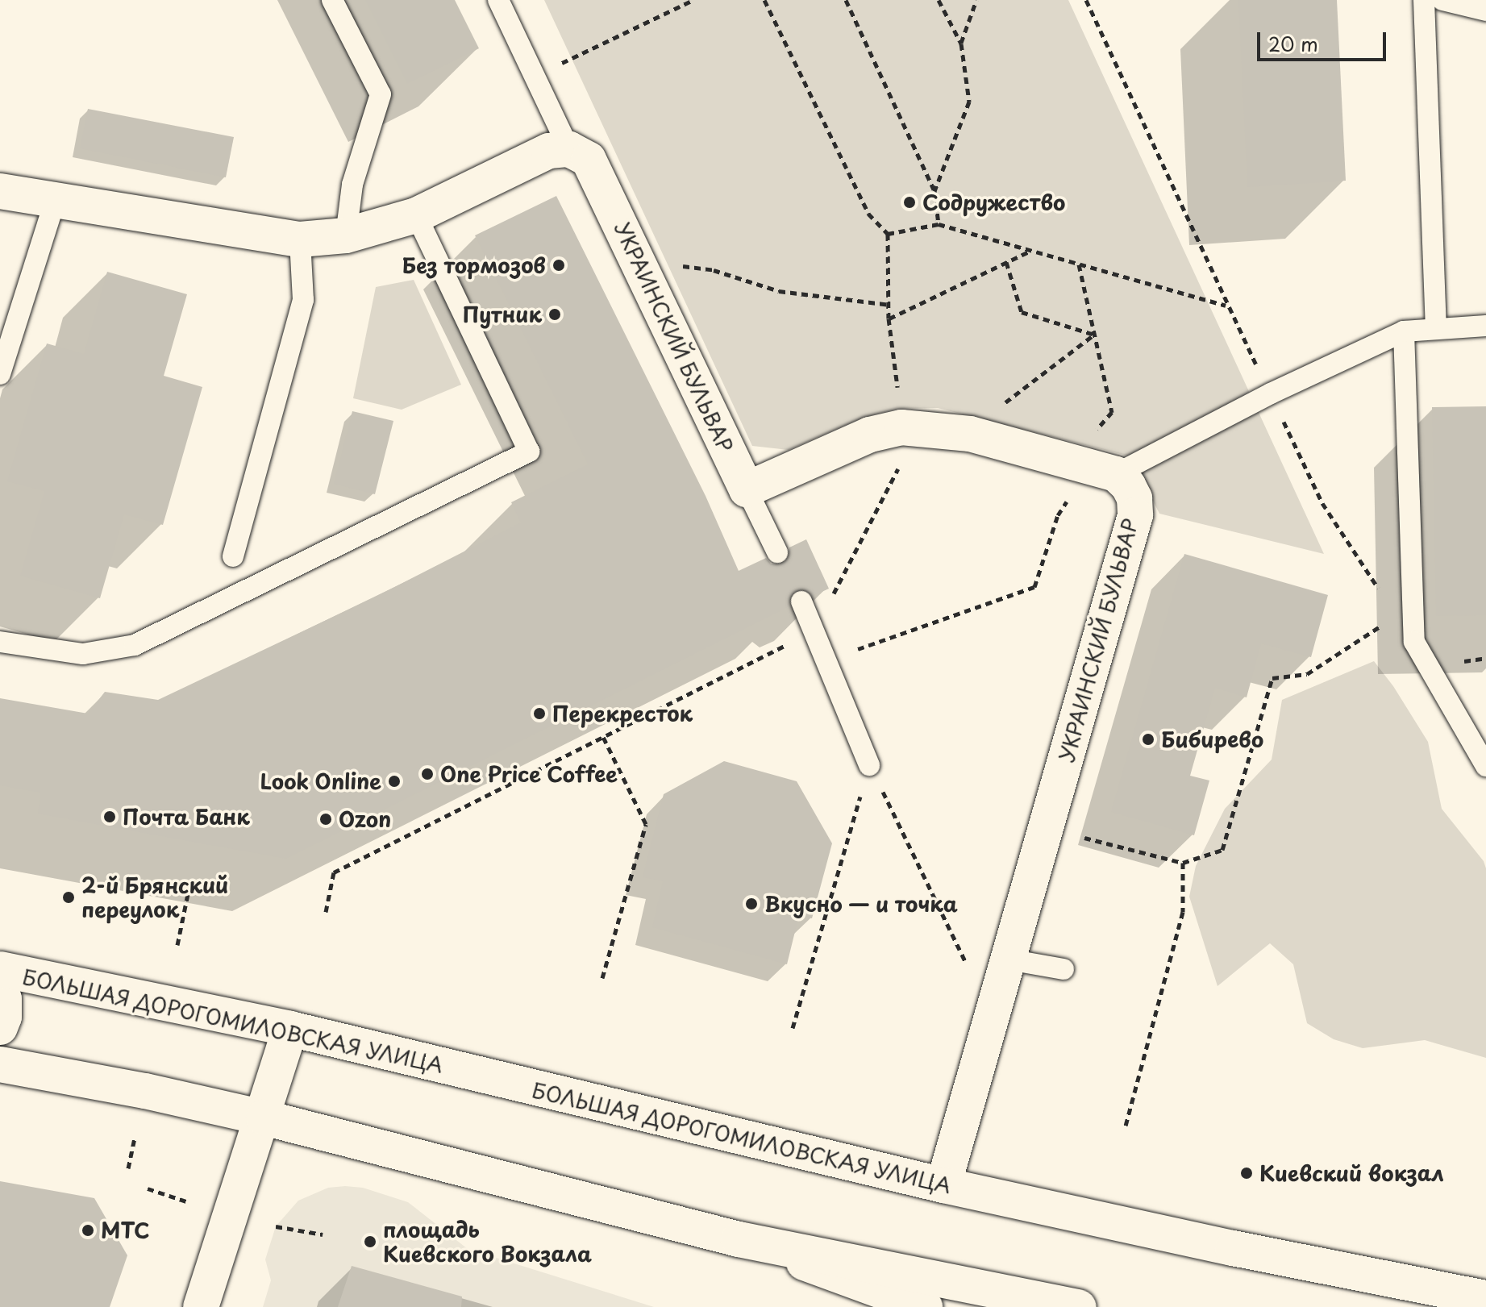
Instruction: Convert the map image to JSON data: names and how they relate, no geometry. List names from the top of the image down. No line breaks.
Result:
{"streets":{"main road":["УКРАИНСКИЙ БУЛЬВАР","БОЛЬШАЯ ДОРОГОМИЛОВСКАЯ УЛИЦА"]},"crossings":[["УКРАИНСКИЙ БУЛЬВАР","БОЛЬШАЯ ДОРОГОМИЛОВСКАЯ УЛИЦА"]],"places":["Содружество","Без тормозов","Путник","Перекресток","Бибирево","One Price Coffee","Look Online","Почта Банк","Ozon","2-й Брянский переулок","Вкусно — и точка","Киевский вокзал","МТС","площадь Киевского Вокзала"],"scale_bar":"20 m"}
